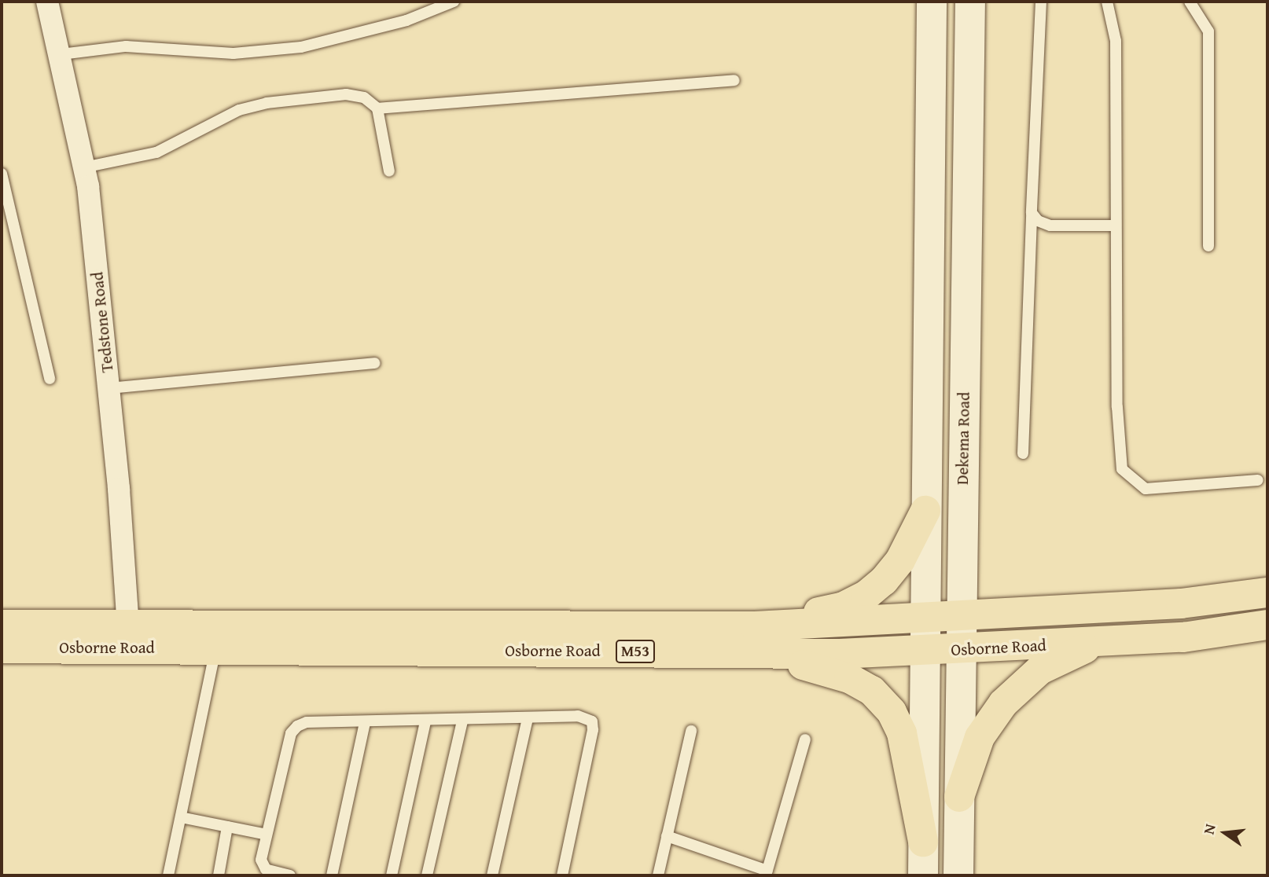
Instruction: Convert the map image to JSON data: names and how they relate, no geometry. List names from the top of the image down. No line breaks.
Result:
{"streets":{"main road":["Osborne Road","M53"],"street":["Tedstone Road","Dekema Road"]},"crossings":[["Tedstone Road","Osborne Road"],["Dekema Road","Osborne Road"]],"north":"left"}
